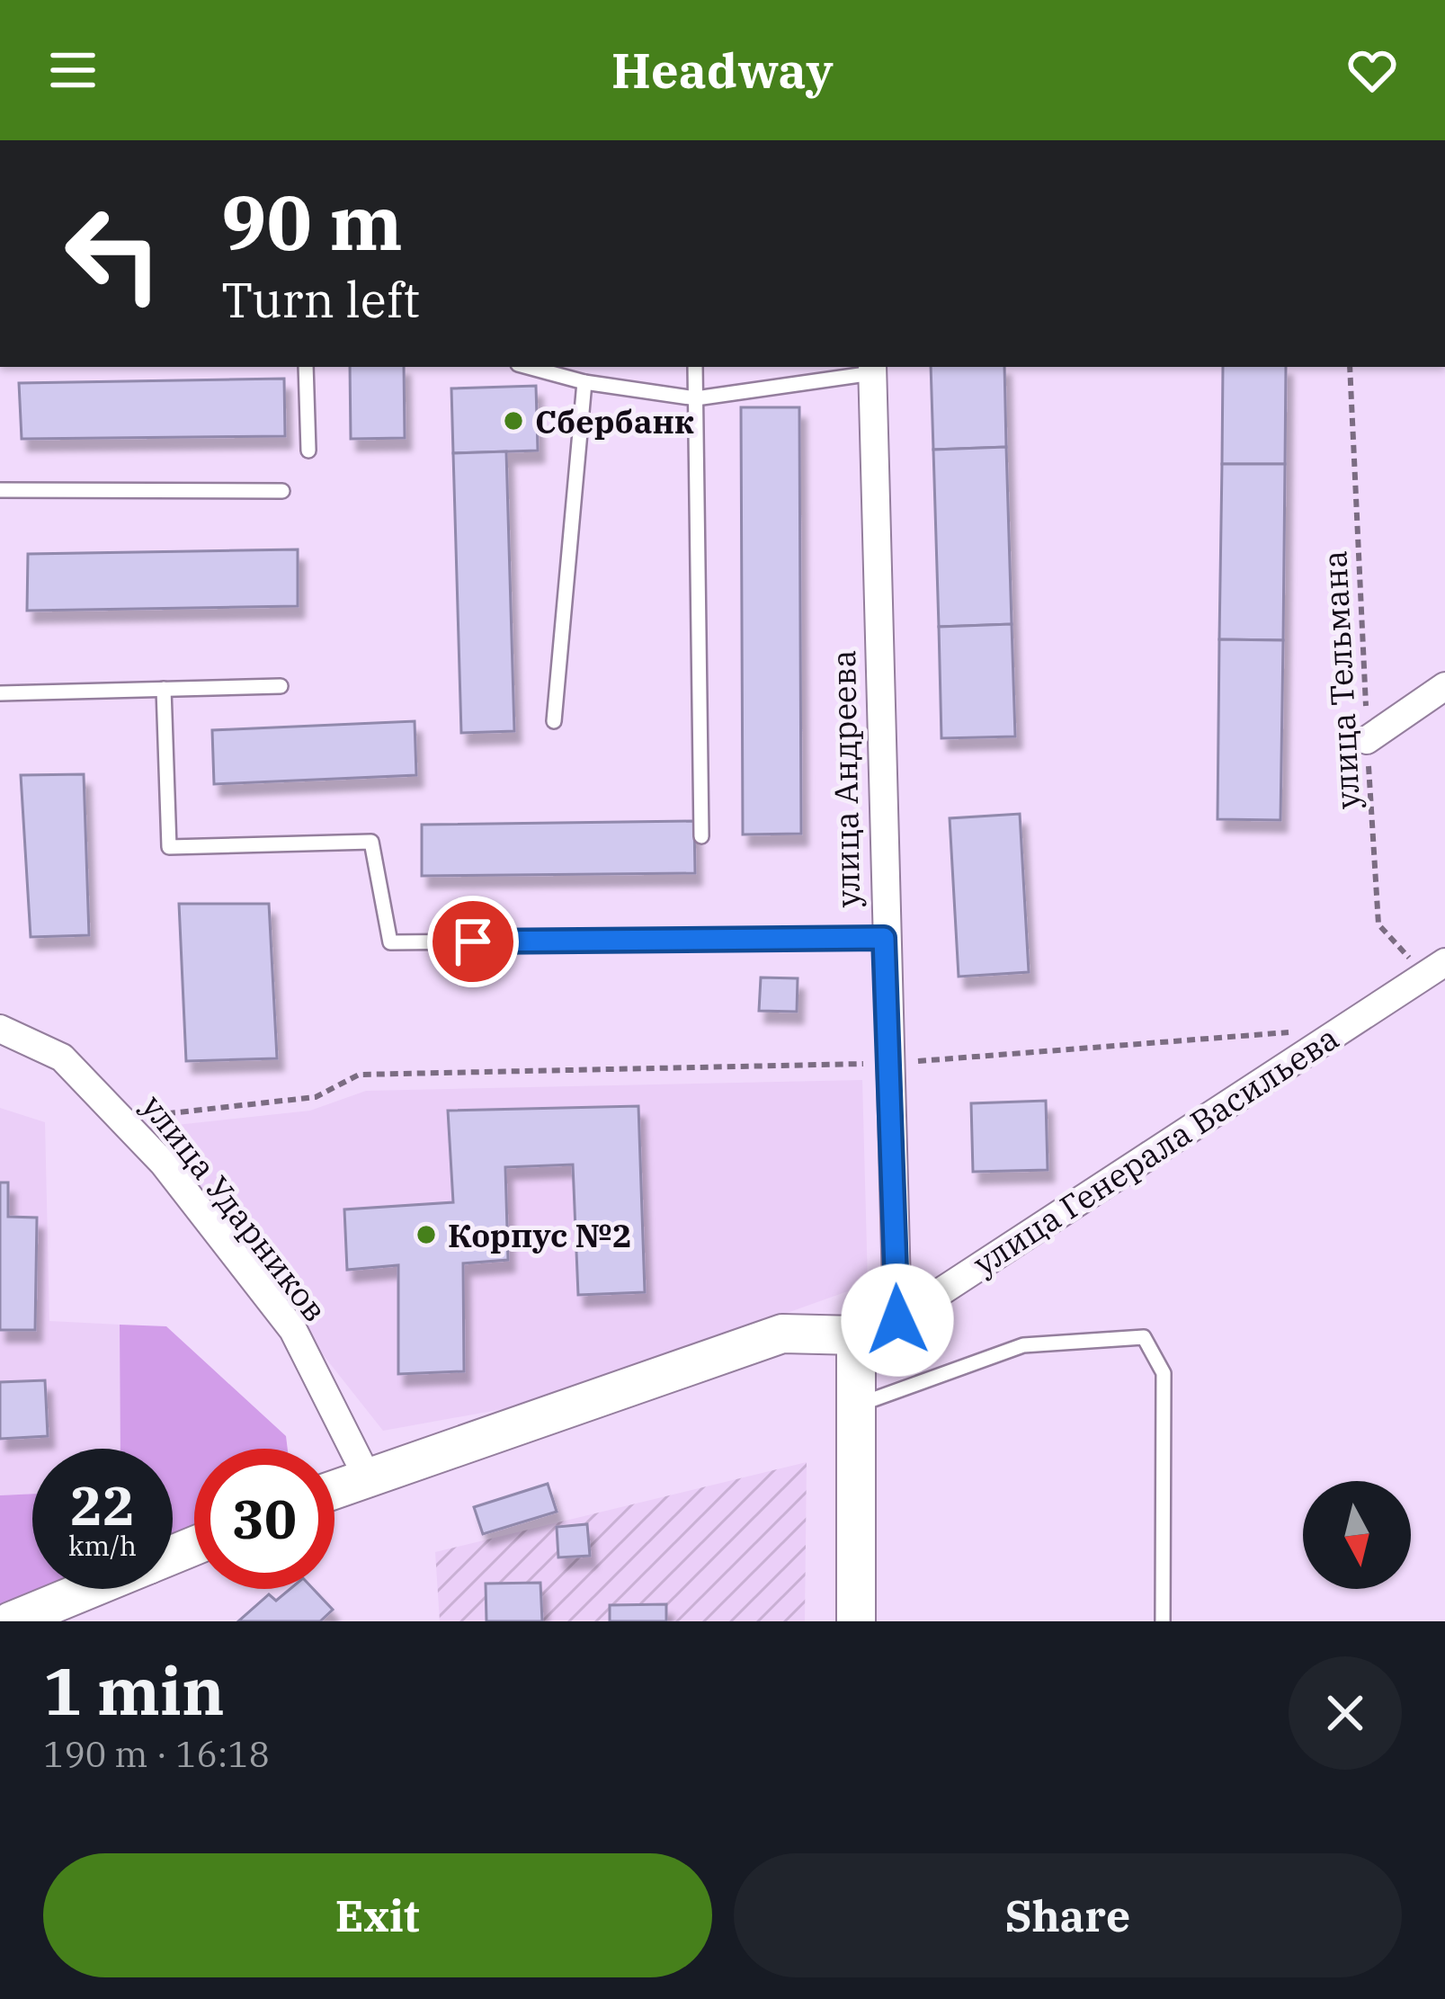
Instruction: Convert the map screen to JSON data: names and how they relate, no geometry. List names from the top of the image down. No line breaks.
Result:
{"streets":{"main road":["улица Генерала Васильева"],"street":["улица Андреева","улица Ударников"],"path":["улица Тельмана"]},"crossings":[["улица Тельмана","улица Генерала Васильева"],["улица Андреева","улица Генерала Васильева"],["улица Генерала Васильева","улица Ударников"]],"places":["Сбербанк","Корпус №2"],"north":"bottom","page":{"header":"Headway","turn":["90 m","Turn left"],"speed":"22 km/h","limit":"30","heading":["1 min","190 m · 16:18"],"buttons":["Exit","Share"]}}
